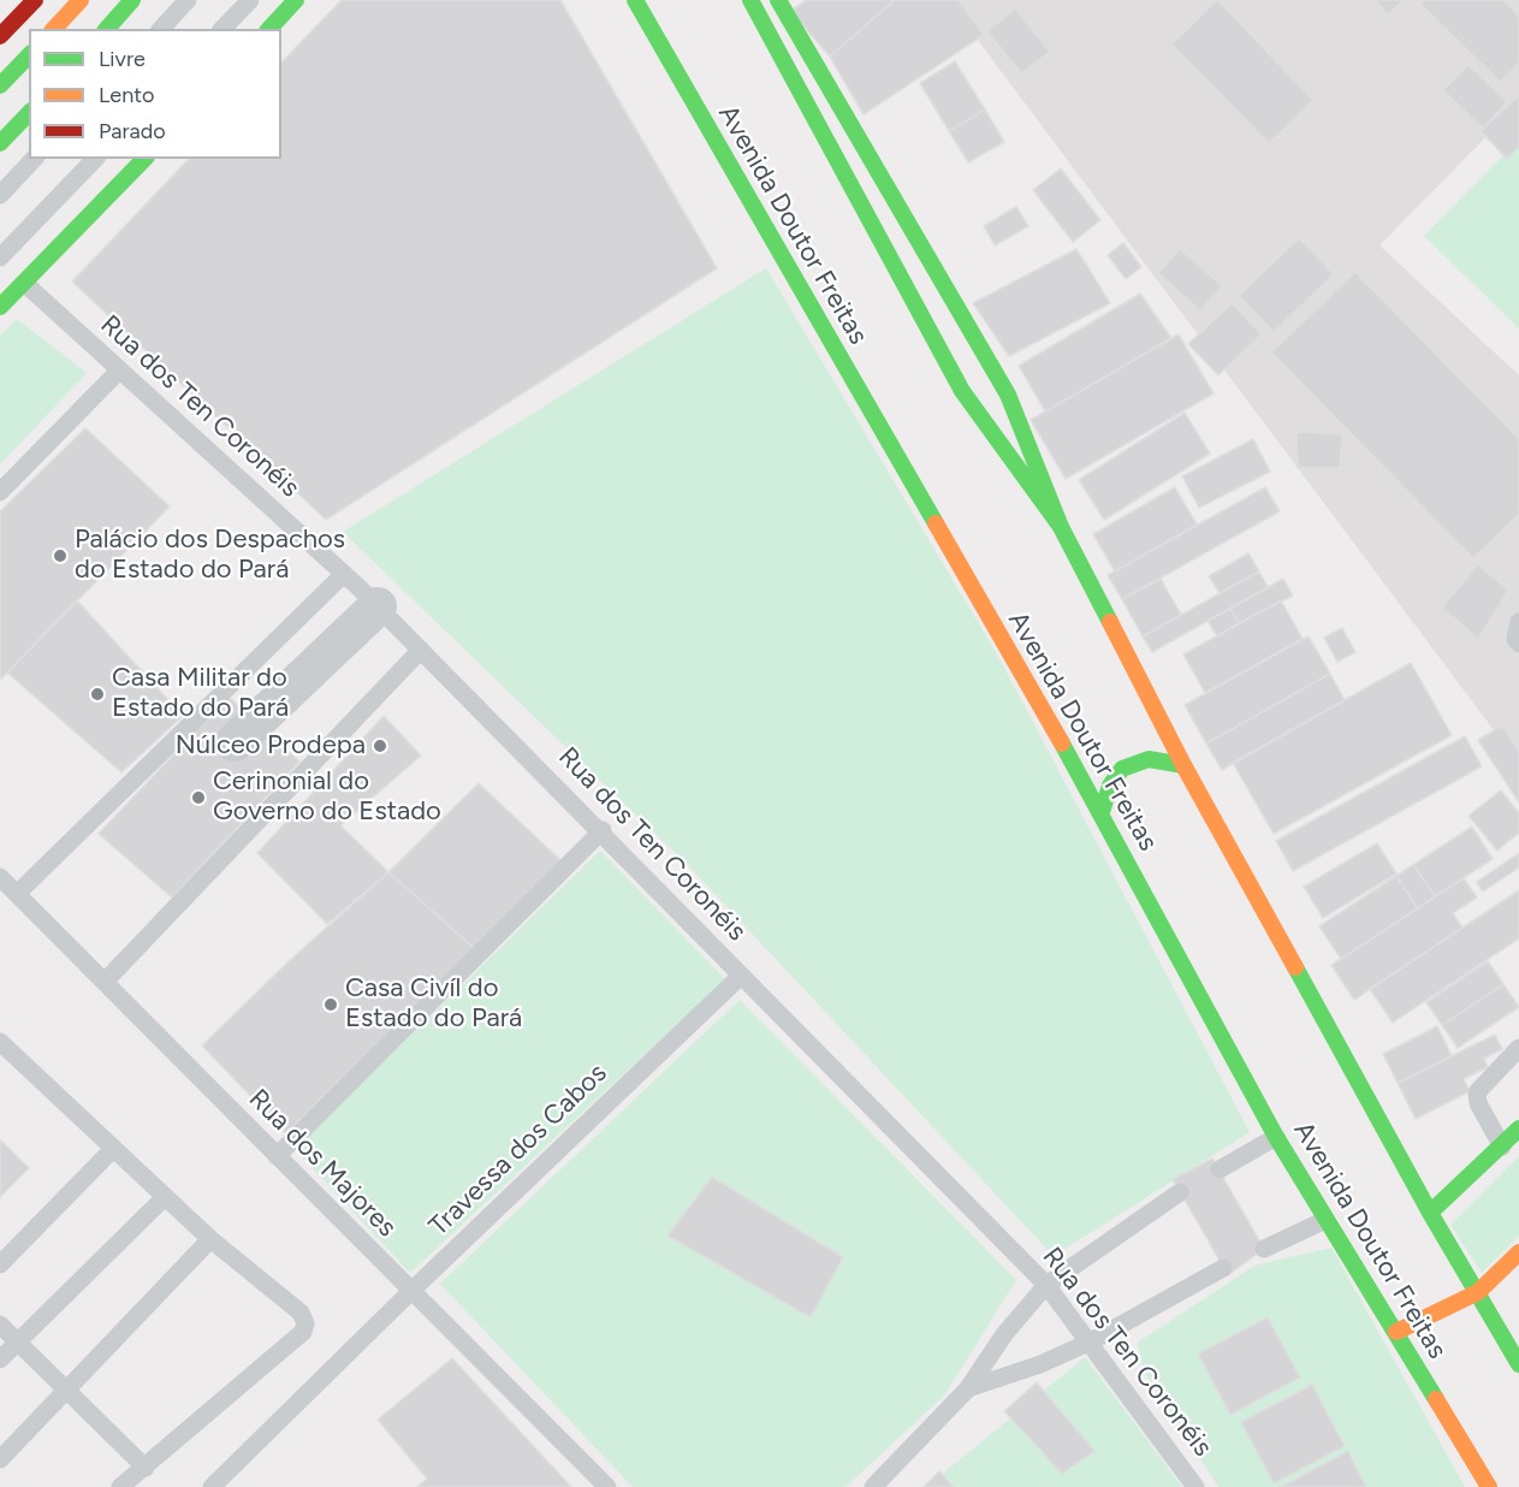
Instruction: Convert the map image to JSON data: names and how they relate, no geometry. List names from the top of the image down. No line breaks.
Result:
{"streets":{"main road":["Avenida Doutor Freitas"],"lane":["Rua dos Ten Coronéis","Travessa dos Cabos","Rua dos Majores"]},"crossings":[["Rua dos Ten Coronéis","Travessa dos Cabos"],["Travessa dos Cabos","Rua dos Majores"]],"places":["Palácio dos Despachos do Estado do Pará","Casa Militar do Estado do Pará","Núlceo Prodepa","Cerinonial do Governo do Estado","Casa Civíl do Estado do Pará"],"legend":["Livre","Lento","Parado"]}
